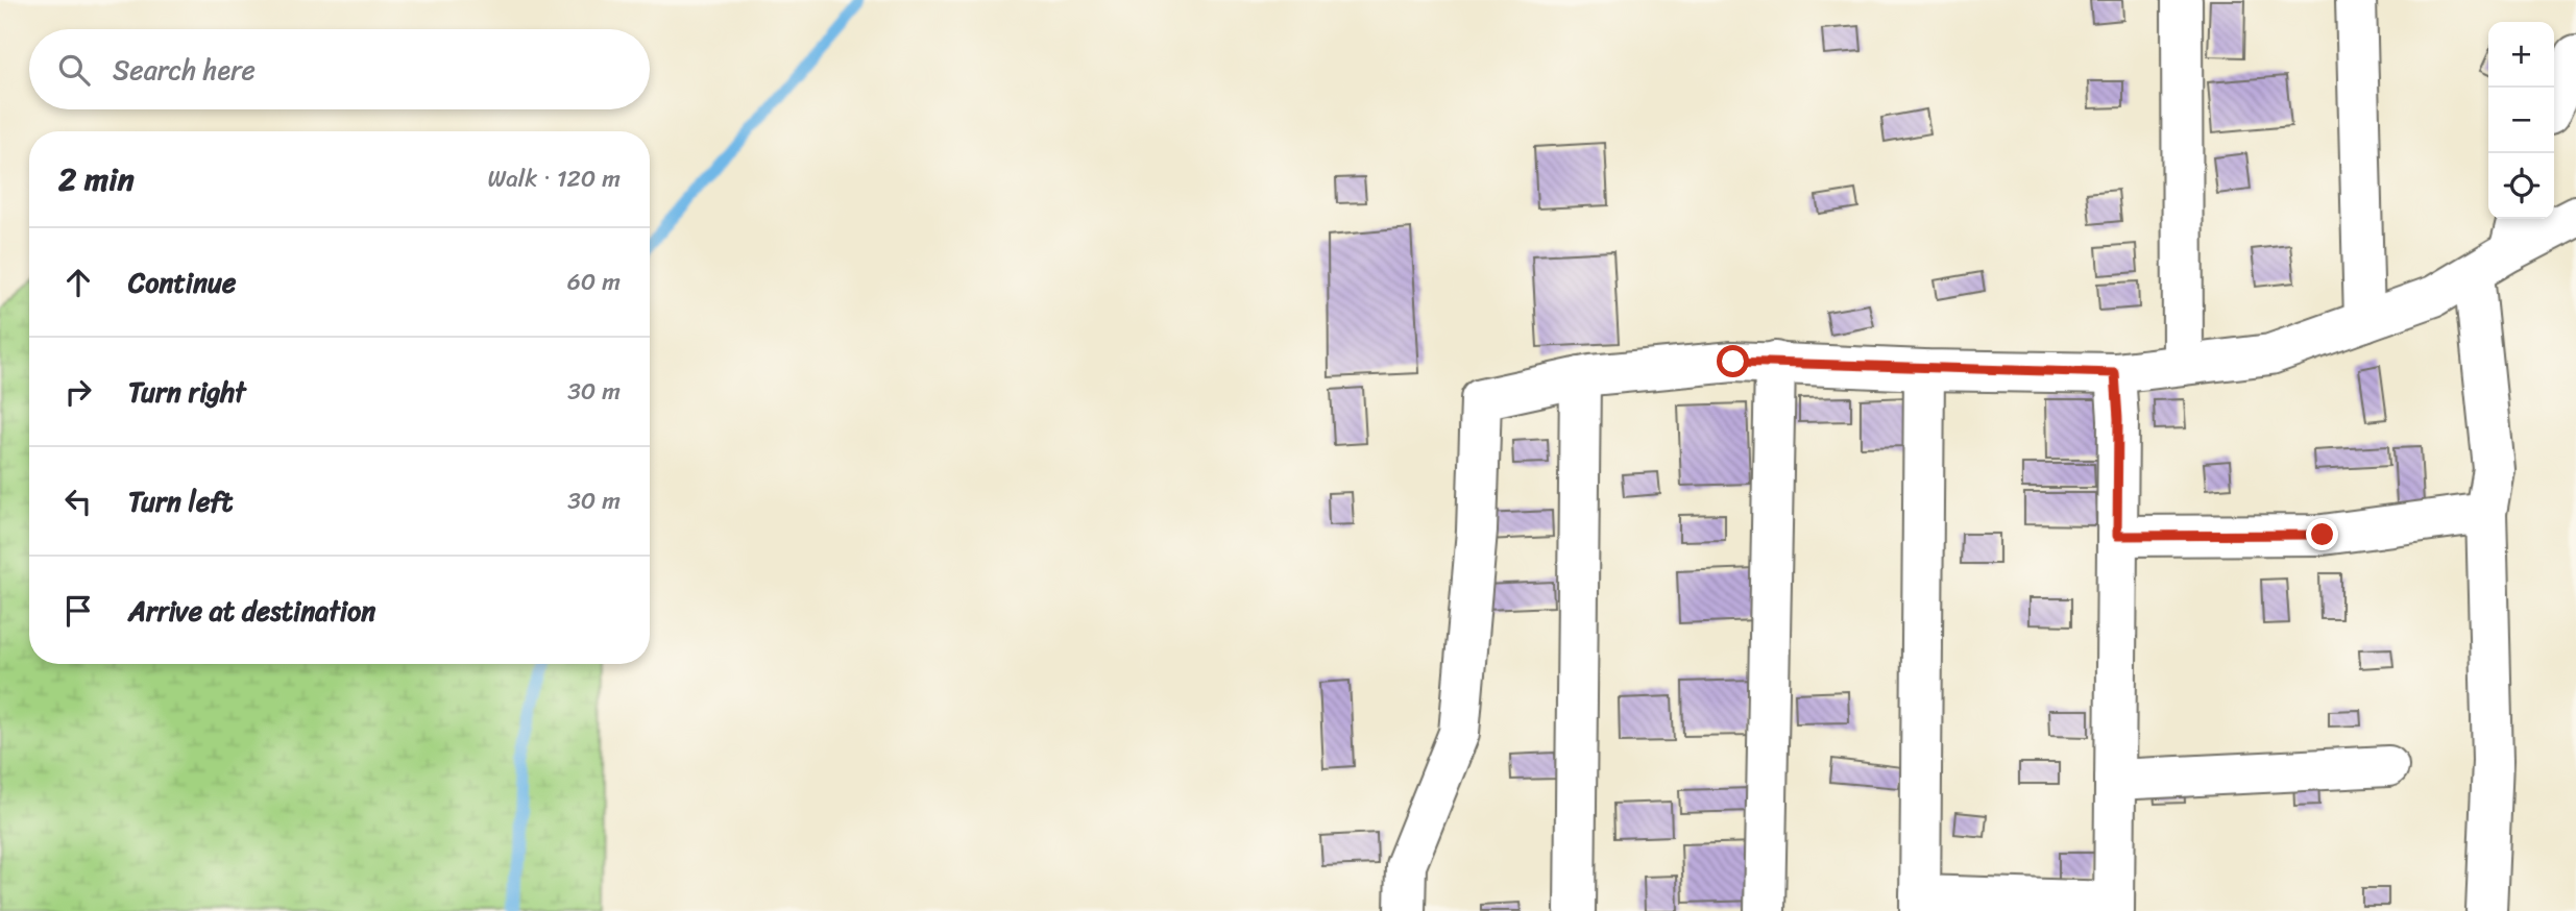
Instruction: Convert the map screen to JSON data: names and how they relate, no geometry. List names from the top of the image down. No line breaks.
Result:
{"page":{"map_buttons":["+","−"],"search":"Search here","heading":["2 min","Walk · 120 m"],"list":[["Continue","60 m"],["Turn right","30 m"],["Turn left","30 m"],"Arrive at destination"]}}
